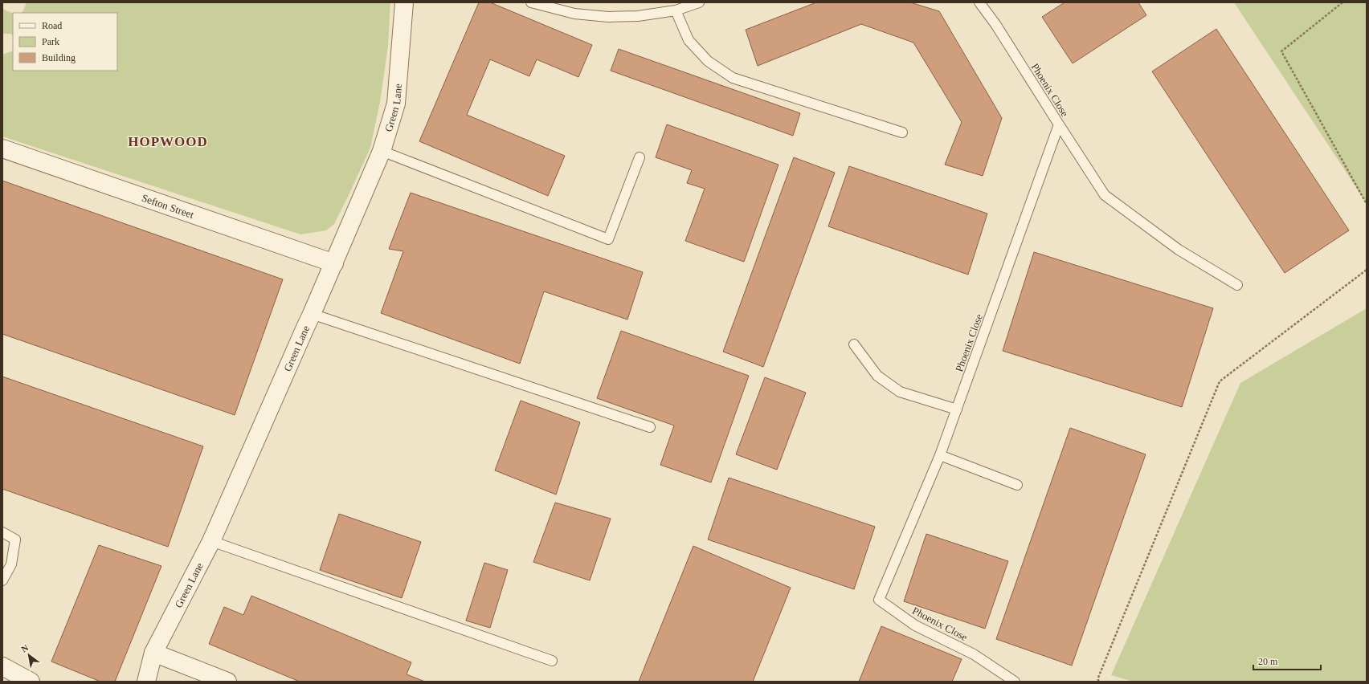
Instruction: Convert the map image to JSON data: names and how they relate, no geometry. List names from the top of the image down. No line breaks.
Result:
{"streets":{"street":["Green Lane","Sefton Street"],"lane":["Phoenix Close"]},"crossings":[["Green Lane","Sefton Street"]],"districts":["HOPWOOD"],"legend":["Road","Park","Building"],"scale_bar":"20 m","north":"top left"}
